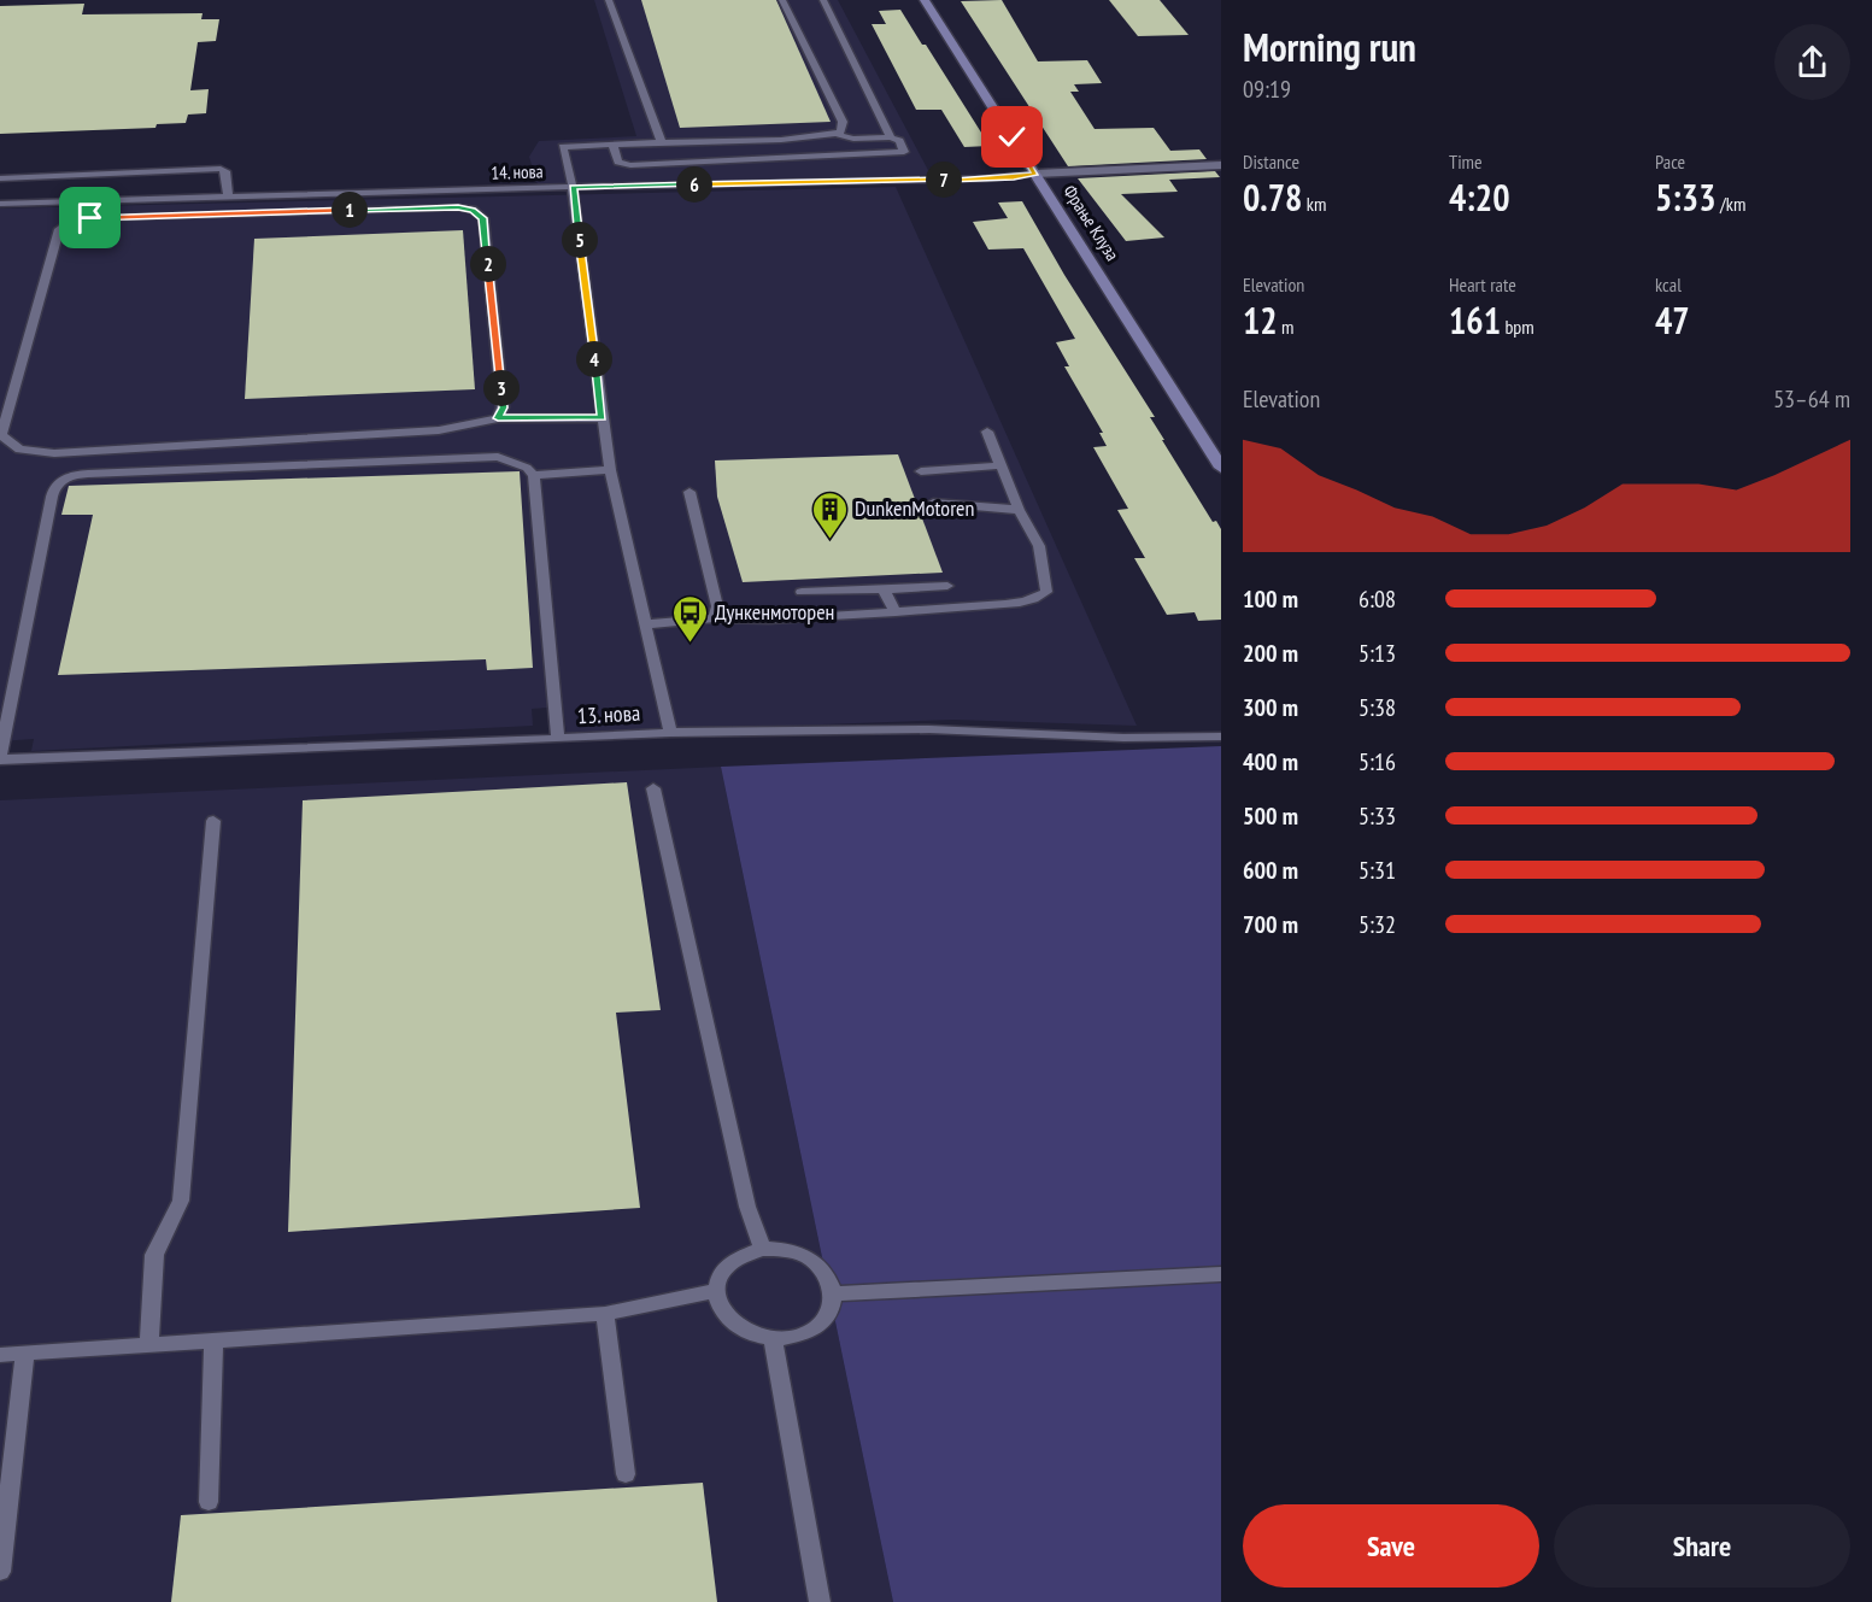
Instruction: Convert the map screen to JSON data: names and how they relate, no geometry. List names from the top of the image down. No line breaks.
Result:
{"streets":{"main road":["Фрање Клуза"],"lane":["14. нова","13. нова"]},"crossings":[["14. нова","Фрање Клуза"]],"places":{"building":["DunkenMotoren"],"bus stop":["Дункенмоторен"]},"page":{"heading":["Morning run","09:19"],"stats":[["Distance","0.78 km"],["Time","4:20"],["Pace","5:33 /km"],["Elevation","12 m"],["Heart rate","161 bpm"],["kcal","47"]],"pins":["7","6","1","5","2","4","3"],"chart":["Elevation","53–64 m"],"list":[{"name":"100 m","note":"6:08"},{"name":"200 m","note":"5:13"},{"name":"300 m","note":"5:38"},{"name":"400 m","note":"5:16"},{"name":"500 m","note":"5:33"},{"name":"600 m","note":"5:31"},{"name":"700 m","note":"5:32"}],"buttons":["Save","Share"]}}
